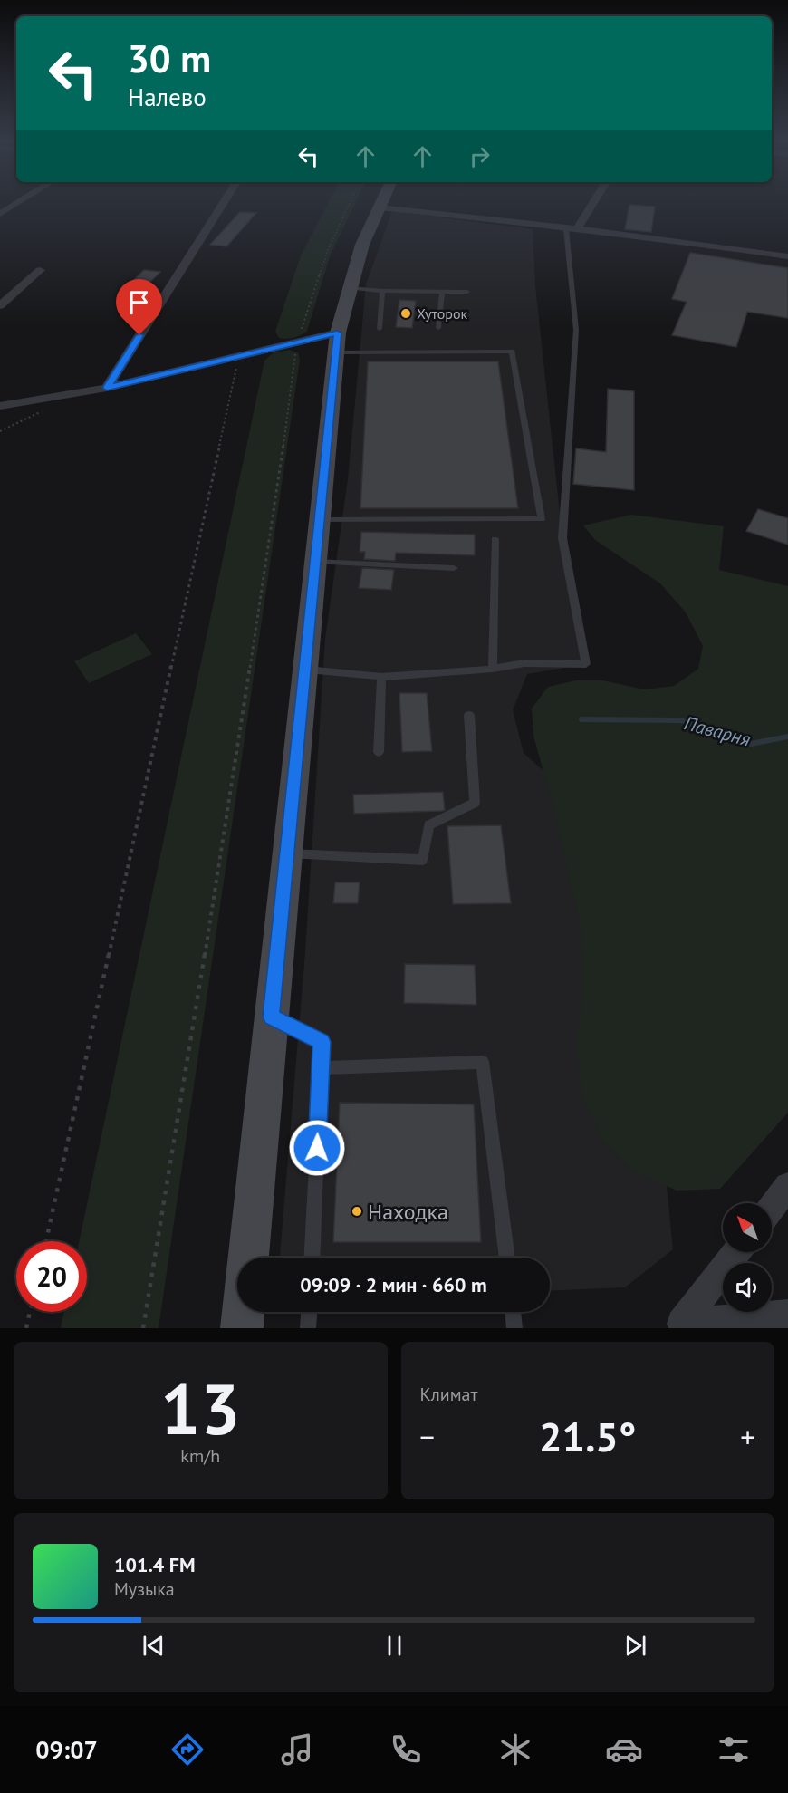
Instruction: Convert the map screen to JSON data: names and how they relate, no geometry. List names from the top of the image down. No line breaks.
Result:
{"water":["Паварня"],"places":["Хуторок","Находка"],"north":"top left","page":{"turn":["30 m","Налево"],"limit":"20","trip":"09:09 · 2 мин · 660 m","tile":[["13","km/h"],"Климат"],"heat":["−","21.5°","+"],"song":["101.4 FM","Музыка"],"tabs":"09:07"}}
